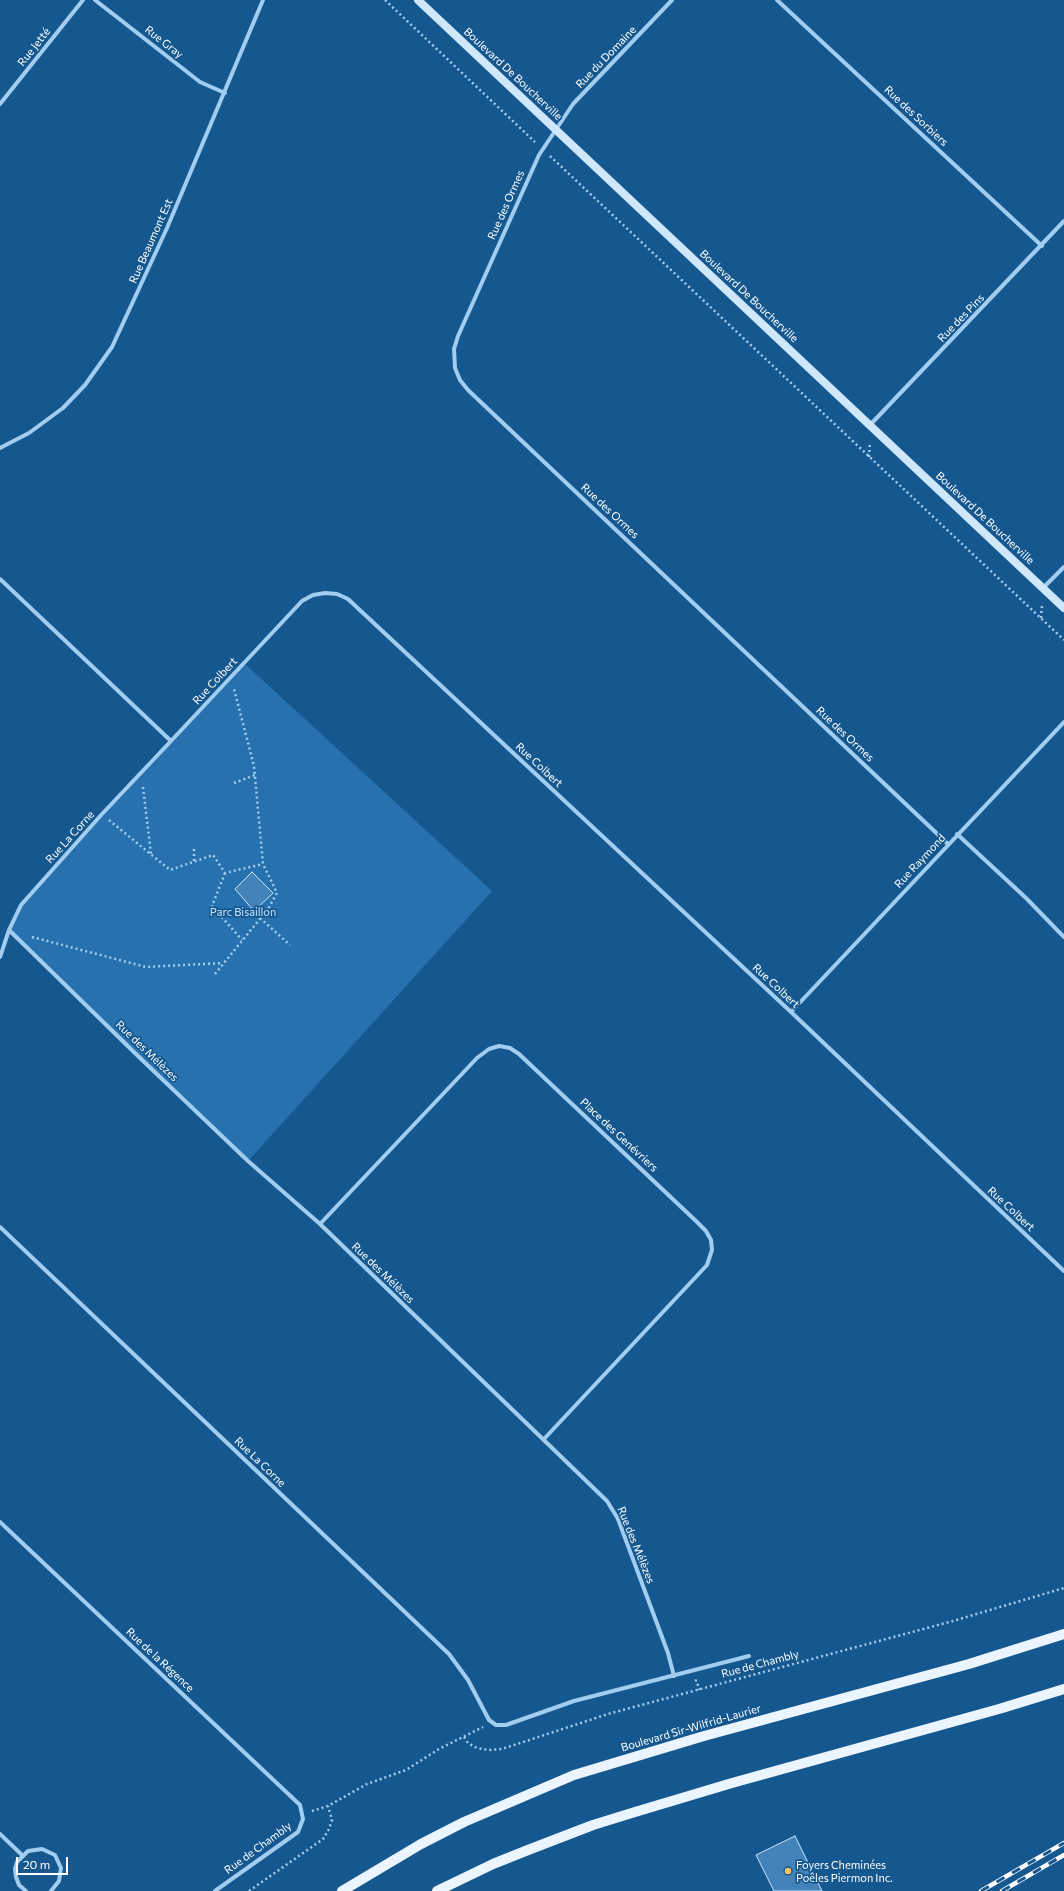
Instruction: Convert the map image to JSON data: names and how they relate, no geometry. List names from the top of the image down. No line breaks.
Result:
{"streets":{"main road":["Boulevard Sir-Wilfrid-Laurier"],"street":["Rue Gray","Rue Jetté","Rue du Domaine","Boulevard De Boucherville","Rue des Sorbiers","Rue des Ormes","Rue Beaumont Est","Rue des Pins","Rue Colbert","Rue La Corne","Rue Raymond","Rue des Mélèzes","Place des Genévriers","Rue de la Régence","Rue de Chambly"]},"crossings":[["Rue Gray","Rue Beaumont Est"],["Rue du Domaine","Boulevard De Boucherville"],["Rue du Domaine","Rue des Ormes"],["Boulevard De Boucherville","Rue des Ormes"],["Boulevard De Boucherville","Rue des Pins"],["Rue des Sorbiers","Rue des Pins"],["Rue des Ormes","Rue Raymond"],["Rue Colbert","Rue La Corne"],["Rue Colbert","Rue Raymond"],["Rue La Corne","Rue des Mélèzes"],["Rue La Corne","Rue de Chambly"],["Rue des Mélèzes","Place des Genévriers"],["Rue des Mélèzes","Rue de Chambly"],["Rue de la Régence","Rue de Chambly"]],"parks":["Parc Bisaillon"],"places":["Foyers Cheminées Poêles Piermon Inc."],"scale_bar":"20 m"}
